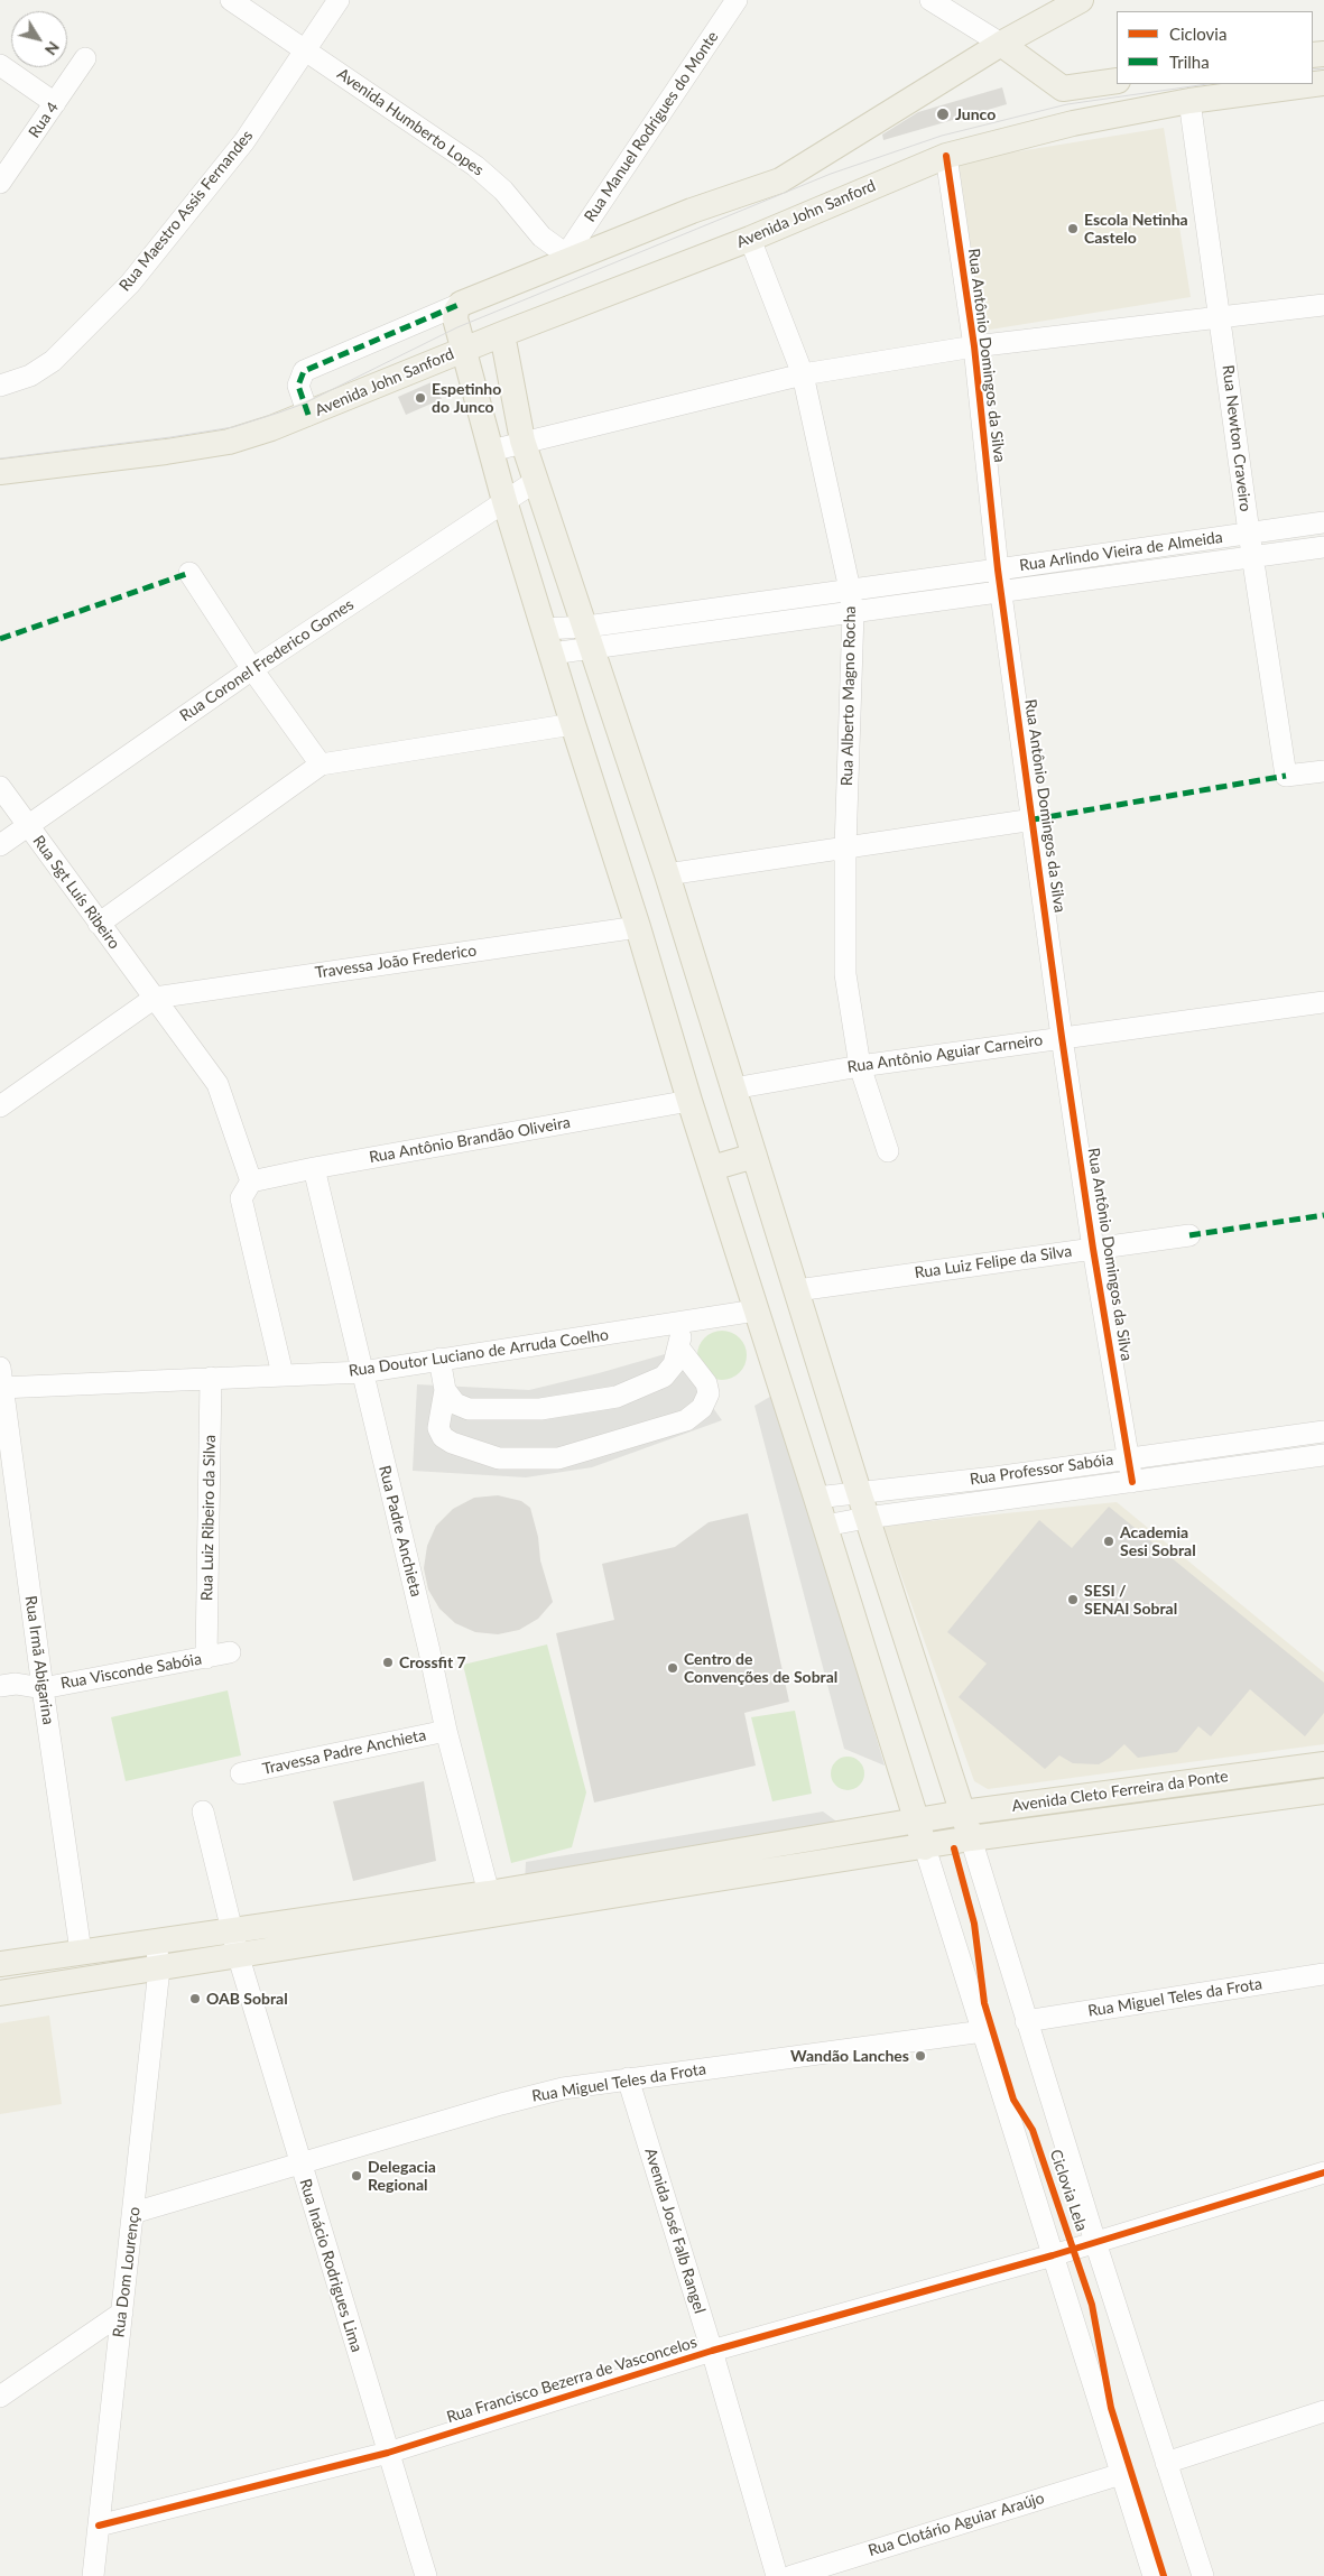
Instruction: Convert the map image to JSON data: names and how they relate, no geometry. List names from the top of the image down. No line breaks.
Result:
{"streets":{"main road":["Avenida John Sanford","Avenida Cleto Ferreira da Ponte"],"street":["Rua 4","Avenida Humberto Lopes","Rua Manuel Rodrigues do Monte","Rua Maestro Assis Fernandes","Rua Antônio Domingos da Silva","Rua Newton Craveiro","Rua Arlindo Vieira de Almeida","Rua Coronel Frederico Gomes","Rua Alberto Magno Rocha","Rua Sgt Luís Ribeiro","Travessa João Frederico","Rua Antônio Aguiar Carneiro","Rua Antônio Brandão Oliveira","Rua Luiz Felipe da Silva","Rua Doutor Luciano de Arruda Coelho","Rua Professor Sabóia","Rua Luiz Ribeiro da Silva","Rua Padre Anchieta","Rua Irmã Abigarina","Rua Visconde Sabóia","Travessa Padre Anchieta","Rua Miguel Teles da Frota","Avenida José Falb Rangel","Rua Inácio Rodrigues Lima","Rua Dom Lourenço","Rua Francisco Bezerra de Vasconcelos","Rua Clotário Aguiar Araújo"],"cycle path":["Ciclovia Lela"]},"crossings":[["Avenida Humberto Lopes","Rua Manuel Rodrigues do Monte"],["Avenida Humberto Lopes","Rua Maestro Assis Fernandes"],["Avenida Humberto Lopes","Avenida John Sanford"],["Rua Manuel Rodrigues do Monte","Avenida John Sanford"],["Avenida John Sanford","Rua Antônio Domingos da Silva"],["Avenida John Sanford","Rua Newton Craveiro"],["Avenida John Sanford","Rua Alberto Magno Rocha"],["Rua Antônio Domingos da Silva","Rua Arlindo Vieira de Almeida"],["Rua Antônio Domingos da Silva","Rua Antônio Aguiar Carneiro"],["Rua Antônio Domingos da Silva","Rua Luiz Felipe da Silva"],["Rua Antônio Domingos da Silva","Rua Professor Sabóia"],["Rua Newton Craveiro","Rua Arlindo Vieira de Almeida"],["Rua Arlindo Vieira de Almeida","Rua Alberto Magno Rocha"],["Rua Coronel Frederico Gomes","Rua Sgt Luís Ribeiro"],["Rua Alberto Magno Rocha","Rua Antônio Aguiar Carneiro"],["Rua Sgt Luís Ribeiro","Travessa João Frederico"],["Rua Sgt Luís Ribeiro","Rua Antônio Brandão Oliveira"],["Rua Antônio Brandão Oliveira","Rua Padre Anchieta"],["Rua Doutor Luciano de Arruda Coelho","Rua Luiz Ribeiro da Silva"],["Rua Doutor Luciano de Arruda Coelho","Rua Padre Anchieta"],["Rua Doutor Luciano de Arruda Coelho","Rua Irmã Abigarina"],["Rua Luiz Ribeiro da Silva","Rua Visconde Sabóia"],["Rua Padre Anchieta","Travessa Padre Anchieta"],["Rua Padre Anchieta","Avenida Cleto Ferreira da Ponte"],["Rua Irmã Abigarina","Rua Visconde Sabóia"],["Avenida Cleto Ferreira da Ponte","Rua Inácio Rodrigues Lima"],["Rua Miguel Teles da Frota","Avenida José Falb Rangel"],["Rua Miguel Teles da Frota","Rua Inácio Rodrigues Lima"],["Rua Miguel Teles da Frota","Rua Dom Lourenço"],["Avenida José Falb Rangel","Rua Francisco Bezerra de Vasconcelos"],["Rua Inácio Rodrigues Lima","Rua Francisco Bezerra de Vasconcelos"],["Rua Dom Lourenço","Rua Francisco Bezerra de Vasconcelos"]],"places":["Junco","Escola Netinha Castelo","Espetinho do Junco","Academia Sesi Sobral","SESI / SENAI Sobral","Crossfit 7","Centro de Convenções de Sobral","OAB Sobral","Wandão Lanches","Delegacia Regional"],"legend":["Ciclovia","Trilha"],"north":"bottom right"}
